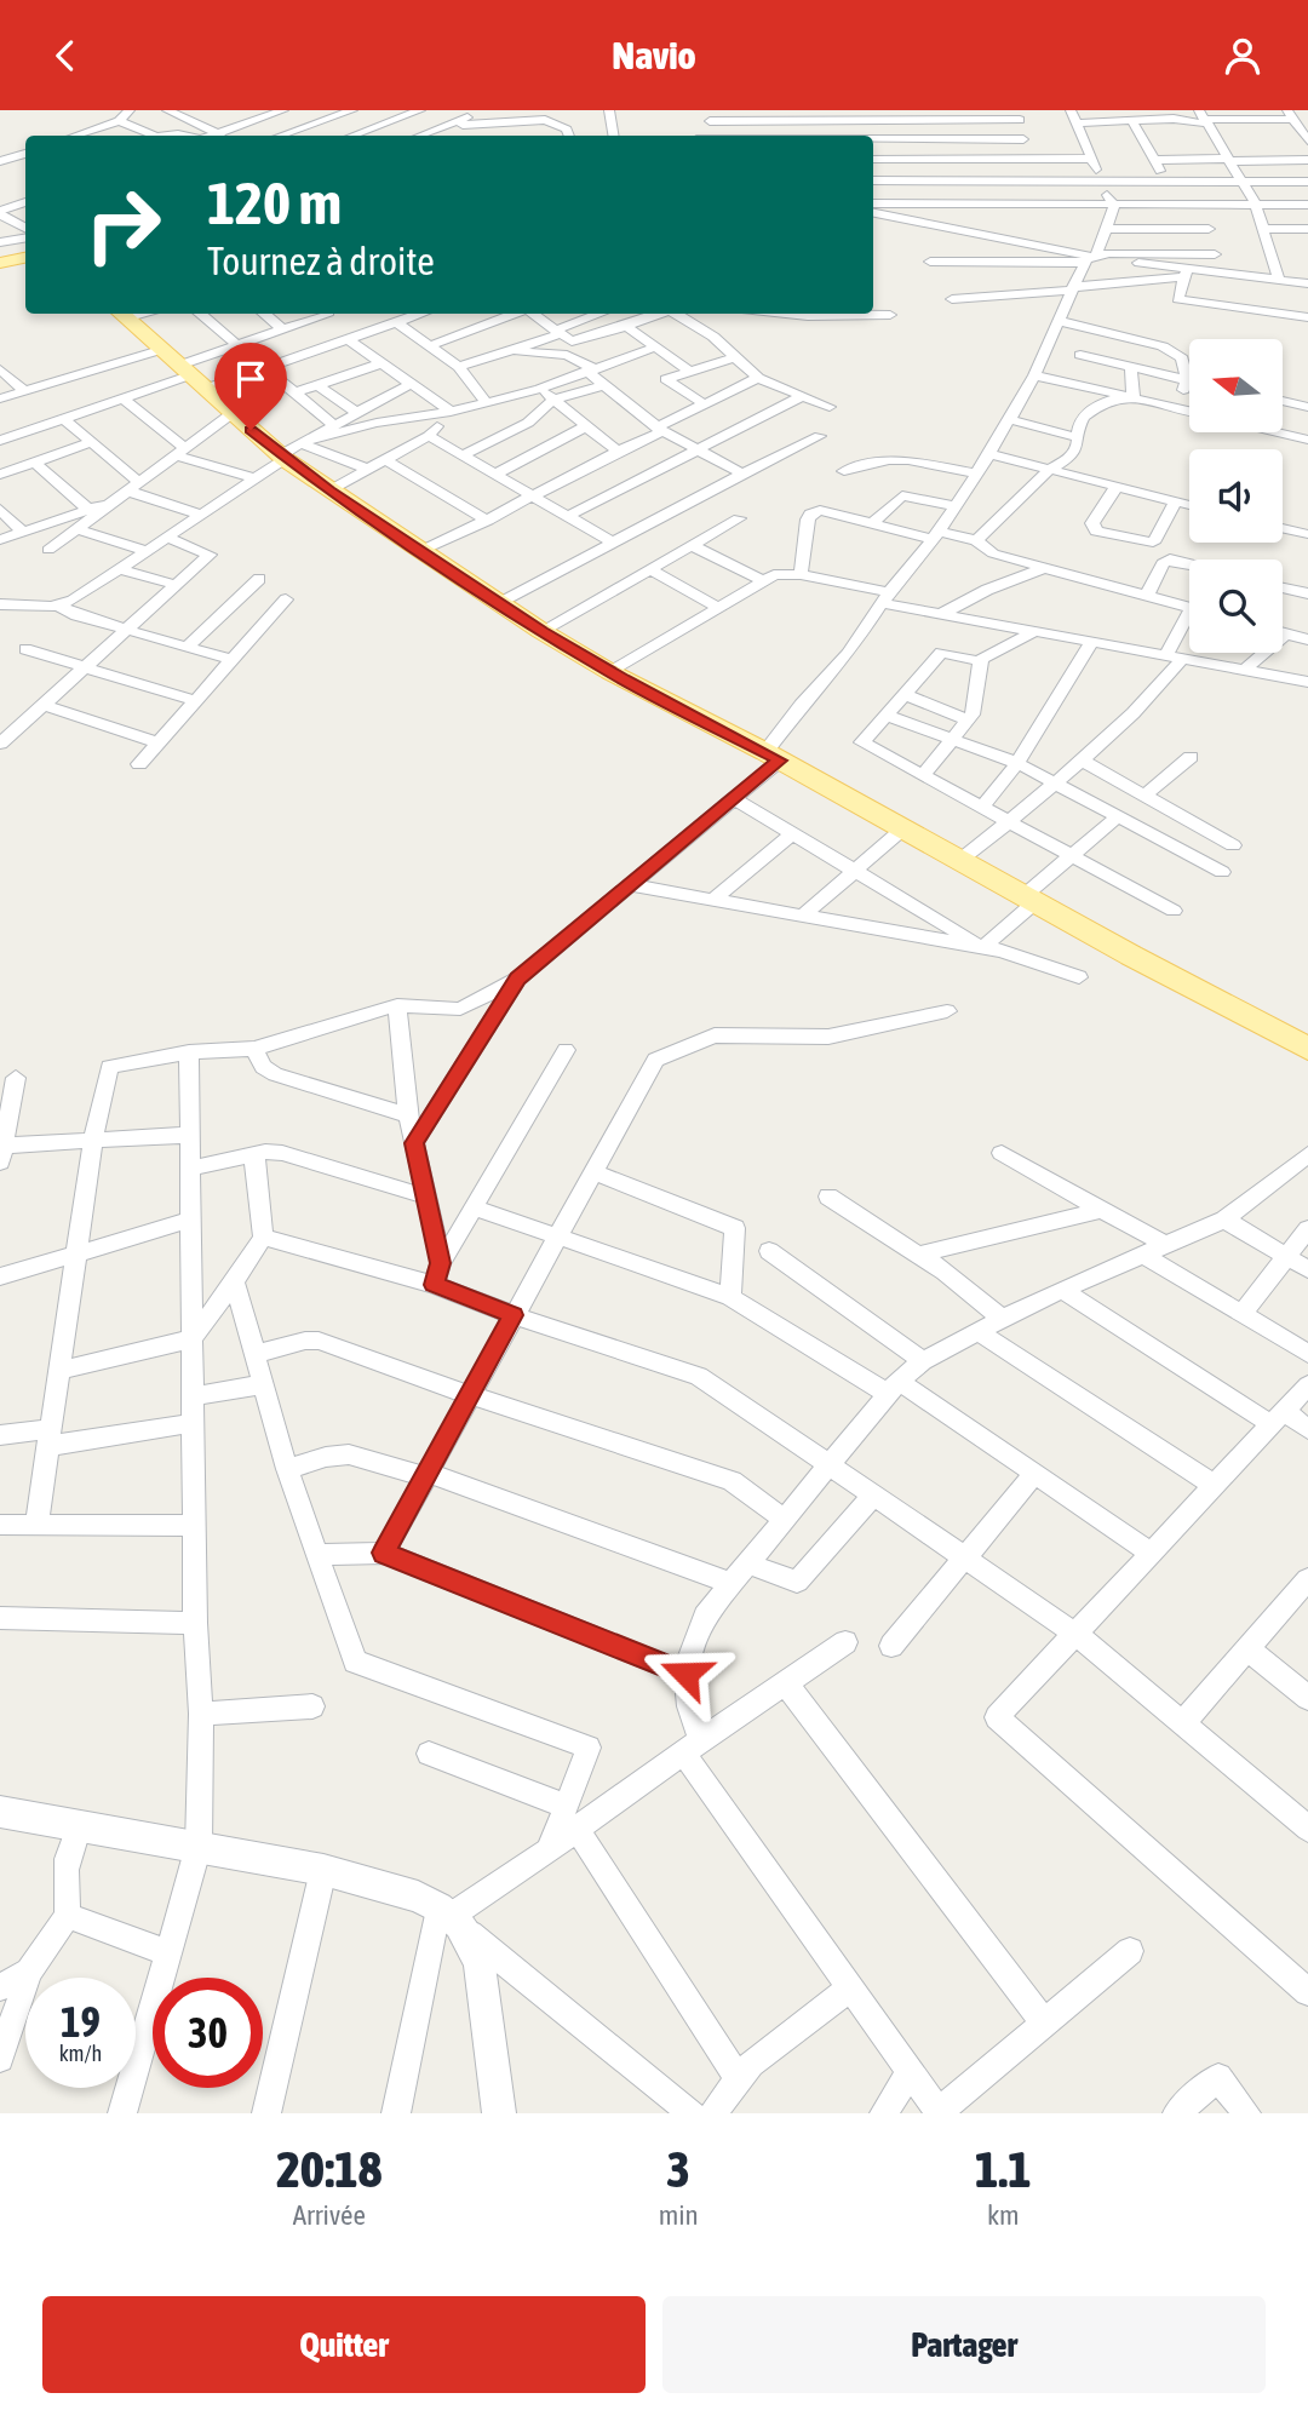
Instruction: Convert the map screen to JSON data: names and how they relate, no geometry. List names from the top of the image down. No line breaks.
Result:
{"north":"left","page":{"header":"Navio","turn":["120 m","Tournez à droite"],"speed":"19 km/h","limit":"30","eta":["20:18","Arrivée","3","min","1.1","km"],"buttons":["Quitter","Partager"]}}
